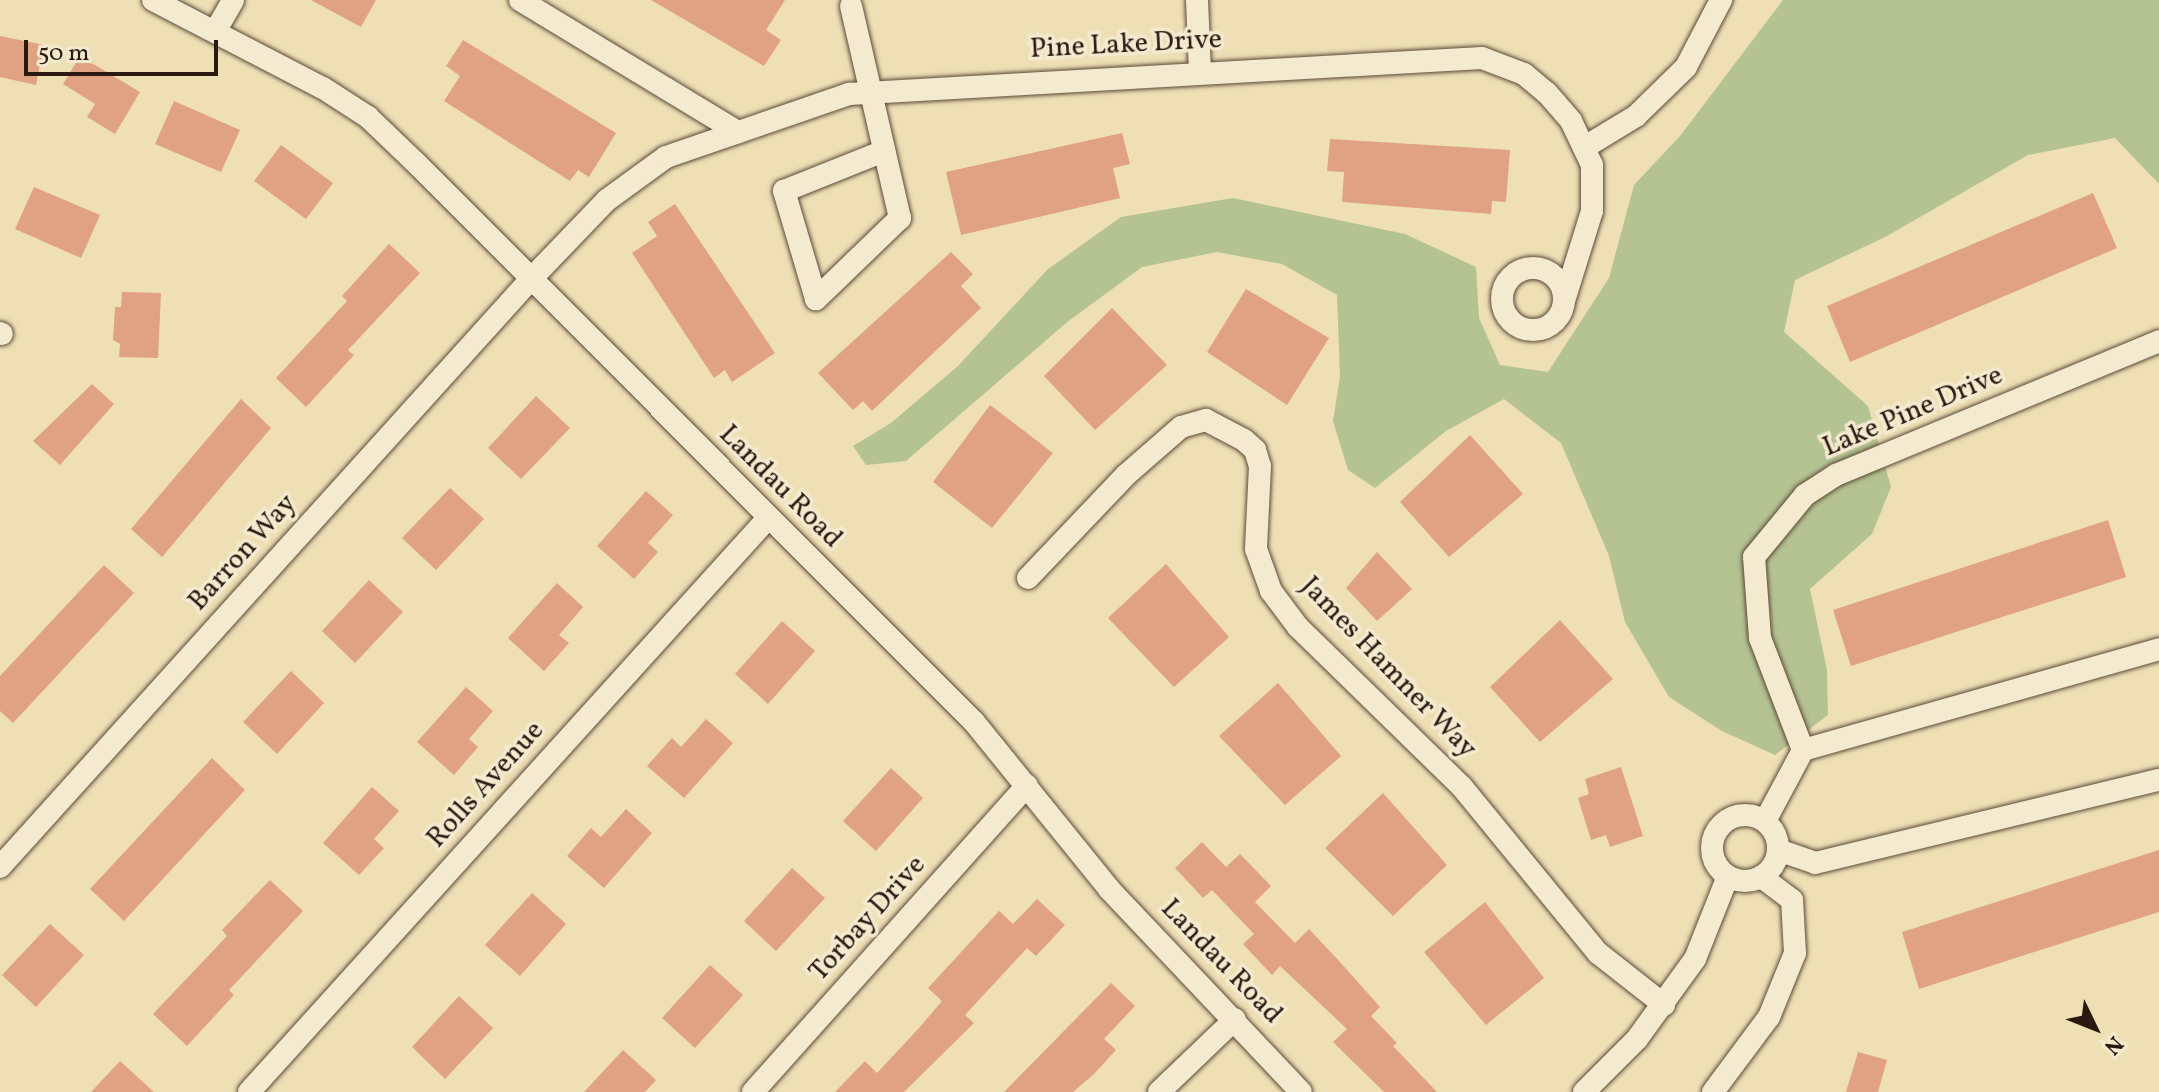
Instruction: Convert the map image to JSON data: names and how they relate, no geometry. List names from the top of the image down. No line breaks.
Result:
{"streets":{"street":["Pine Lake Drive","Lake Pine Drive","Landau Road","Barron Way","James Hamner Way","Rolls Avenue","Torbay Drive"]},"crossings":[["Pine Lake Drive","Landau Road"],["Pine Lake Drive","Barron Way"],["Landau Road","Barron Way"],["Landau Road","Rolls Avenue"],["Landau Road","Torbay Drive"]],"scale_bar":"50 m","north":"bottom right"}
